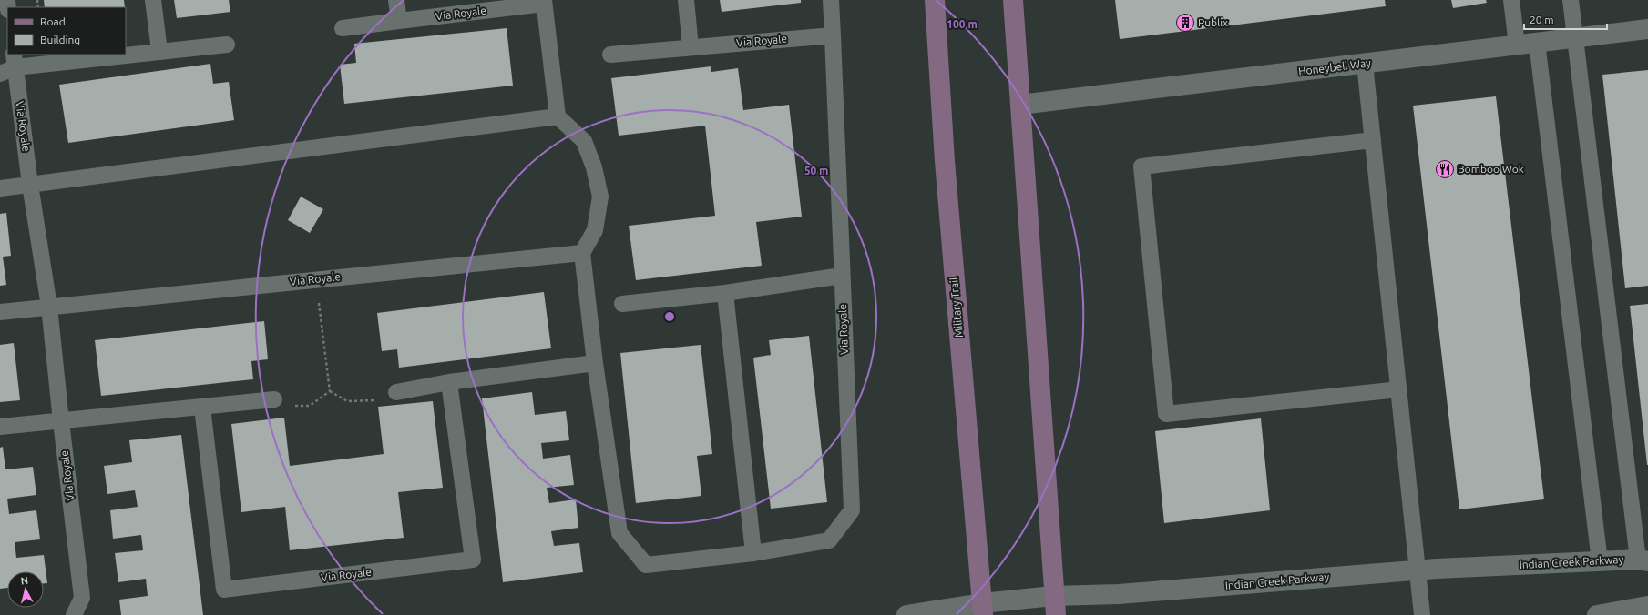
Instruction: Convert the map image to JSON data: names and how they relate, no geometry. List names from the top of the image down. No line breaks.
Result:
{"streets":{"main road":["Military Trail"],"street":["Honeybell Way","Indian Creek Parkway"],"lane":["Via Royale"]},"crossings":[["Military Trail","Indian Creek Parkway"]],"places":{"building":["Publix"],"restaurant":["Bomboo Wok"]},"legend":["Road","Building"],"scale_bar":"20 m","north":"top","rings":["100 m","50 m"]}
